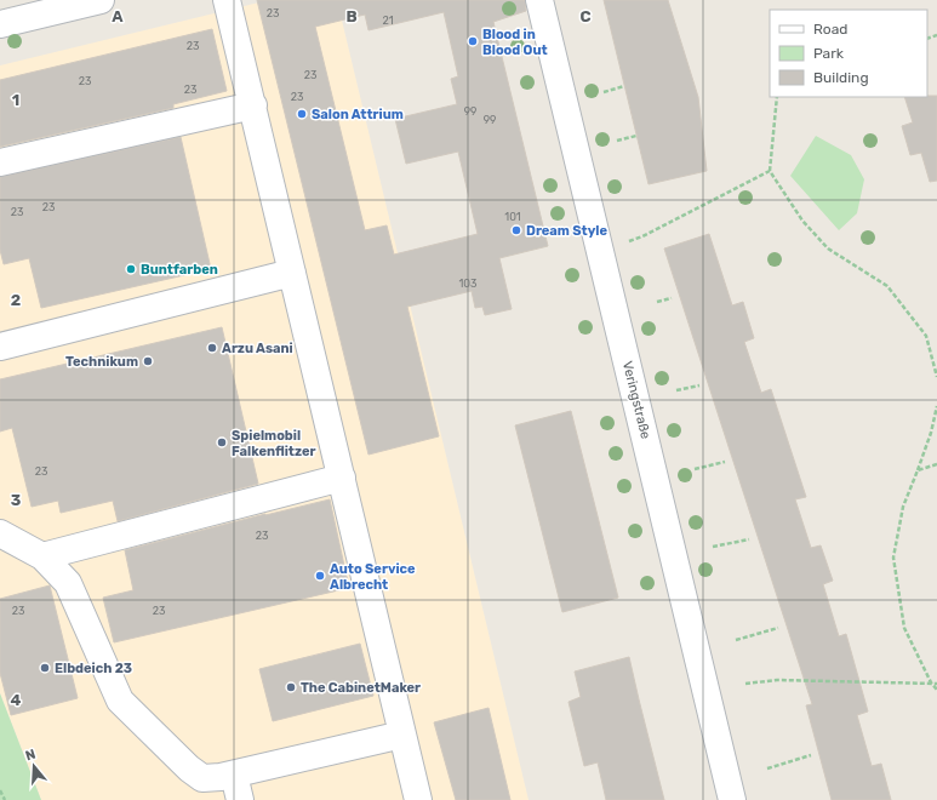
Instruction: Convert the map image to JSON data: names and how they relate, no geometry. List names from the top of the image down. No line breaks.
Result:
{"streets":{"street":["Veringstraße"]},"places":["Blood in Blood Out","Salon Attrium","Dream Style","Buntfarben","Arzu Asani","Technikum","Spielmobil Falkenflitzer","Auto Service Albrecht","Elbdeich 23","The CabinetMaker"],"house_numbers":["23","21","23","23","23","23","23","99","99","23","23","101","103","23","23","23","23"],"legend":["Road","Park","Building"],"north":"top","grid":{"columns":["A","B","C"],"rows":["1","2","3","4"]}}
